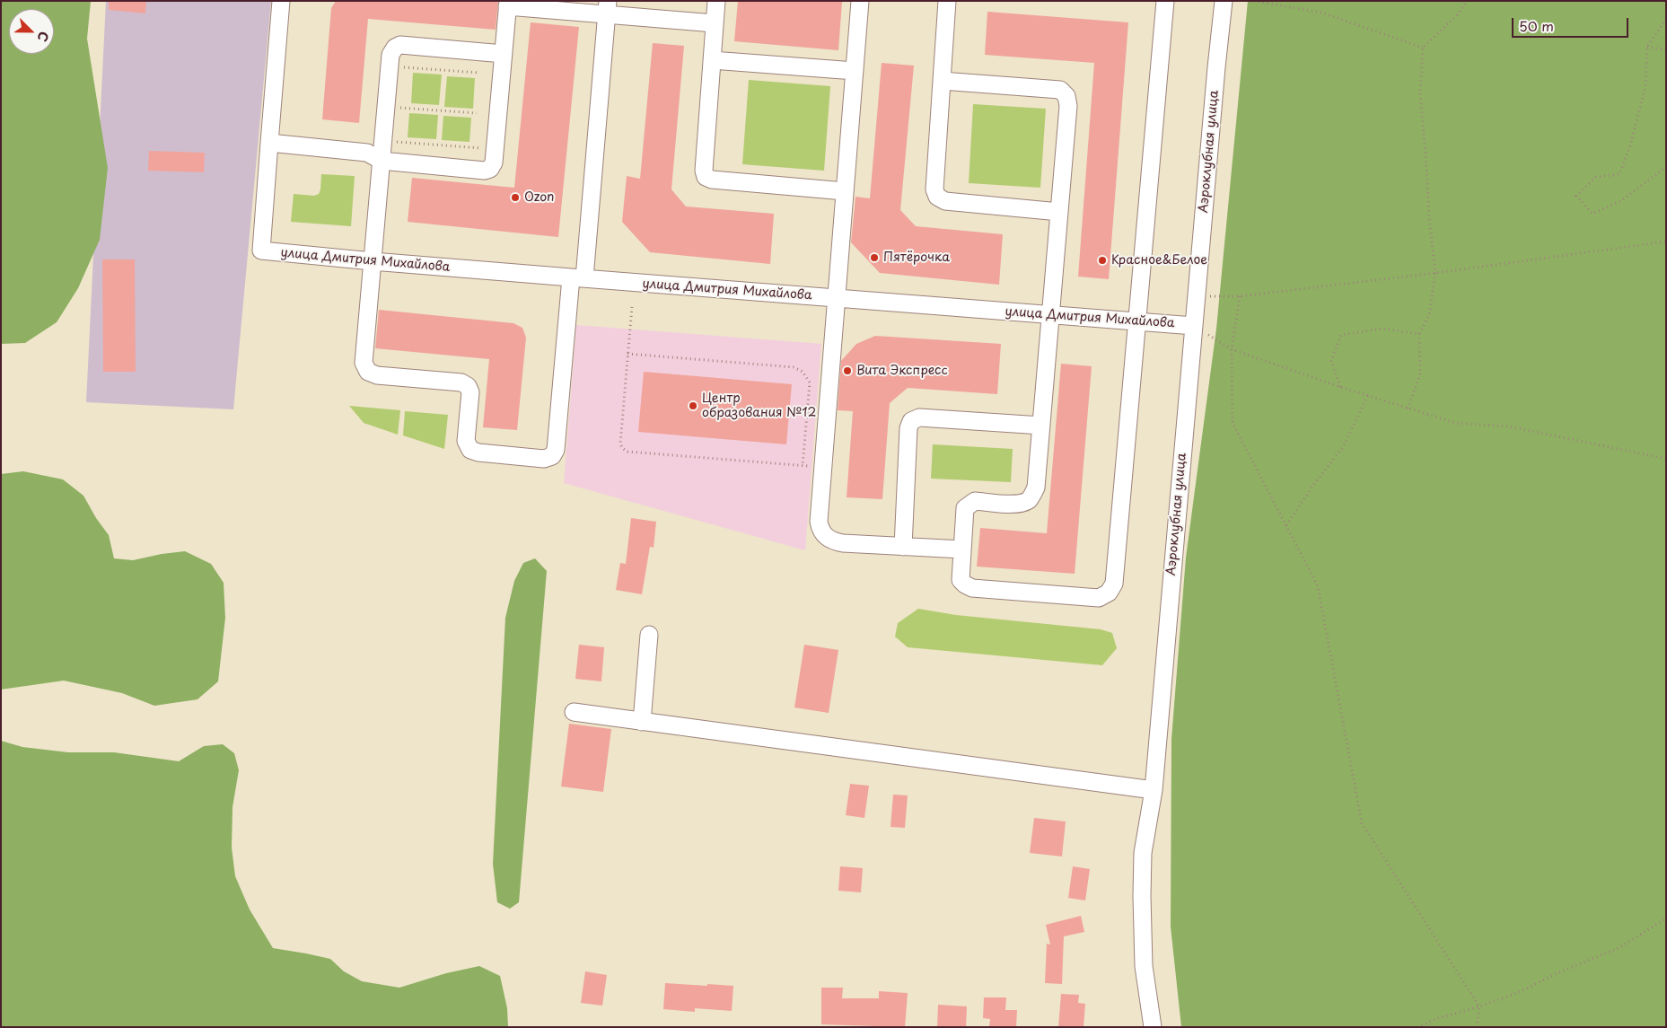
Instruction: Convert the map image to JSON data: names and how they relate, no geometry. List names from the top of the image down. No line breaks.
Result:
{"streets":{"street":["Аэроклубная улица","улица Дмитрия Михайлова"]},"crossings":[["Аэроклубная улица","улица Дмитрия Михайлова"]],"places":["Ozon","Пятёрочка","Красное&Белое","Вита Экспресс","Центр образования №12"],"scale_bar":"50 m","north":"bottom right"}
